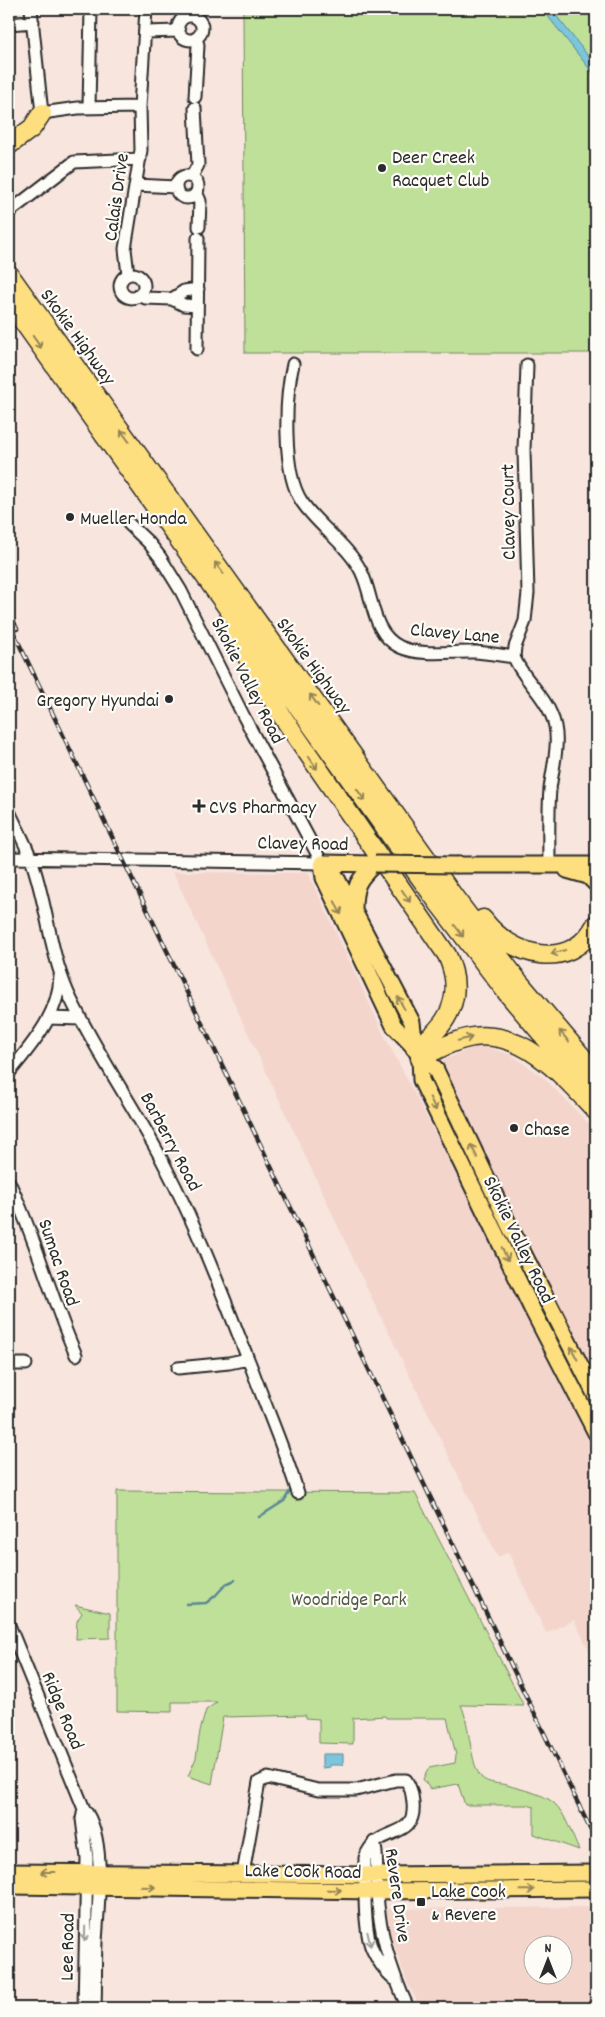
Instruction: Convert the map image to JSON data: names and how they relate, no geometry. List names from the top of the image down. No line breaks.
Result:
{"streets":{"highway":["Skokie Highway"],"main road":["Skokie Valley Road","Clavey Road","Lake Cook Road"],"street":["Calais Drive","Clavey Court","Clavey Lane","Barberry Road","Sumac Road","Ridge Road","Revere Drive","Lee Road"]},"crossings":[["Clavey Court","Clavey Lane"],["Clavey Lane","Clavey Road"],["Skokie Valley Road","Clavey Road"],["Clavey Road","Barberry Road"],["Ridge Road","Lake Cook Road"],["Ridge Road","Lee Road"],["Lake Cook Road","Revere Drive"],["Lake Cook Road","Lee Road"]],"parks":["Woodridge Park"],"places":{"other":["Deer Creek Racquet Club","Mueller Honda","Gregory Hyundai","Chase"],"health":["CVS Pharmacy"],"transit":["Lake Cook & Revere"]},"north":"top"}
